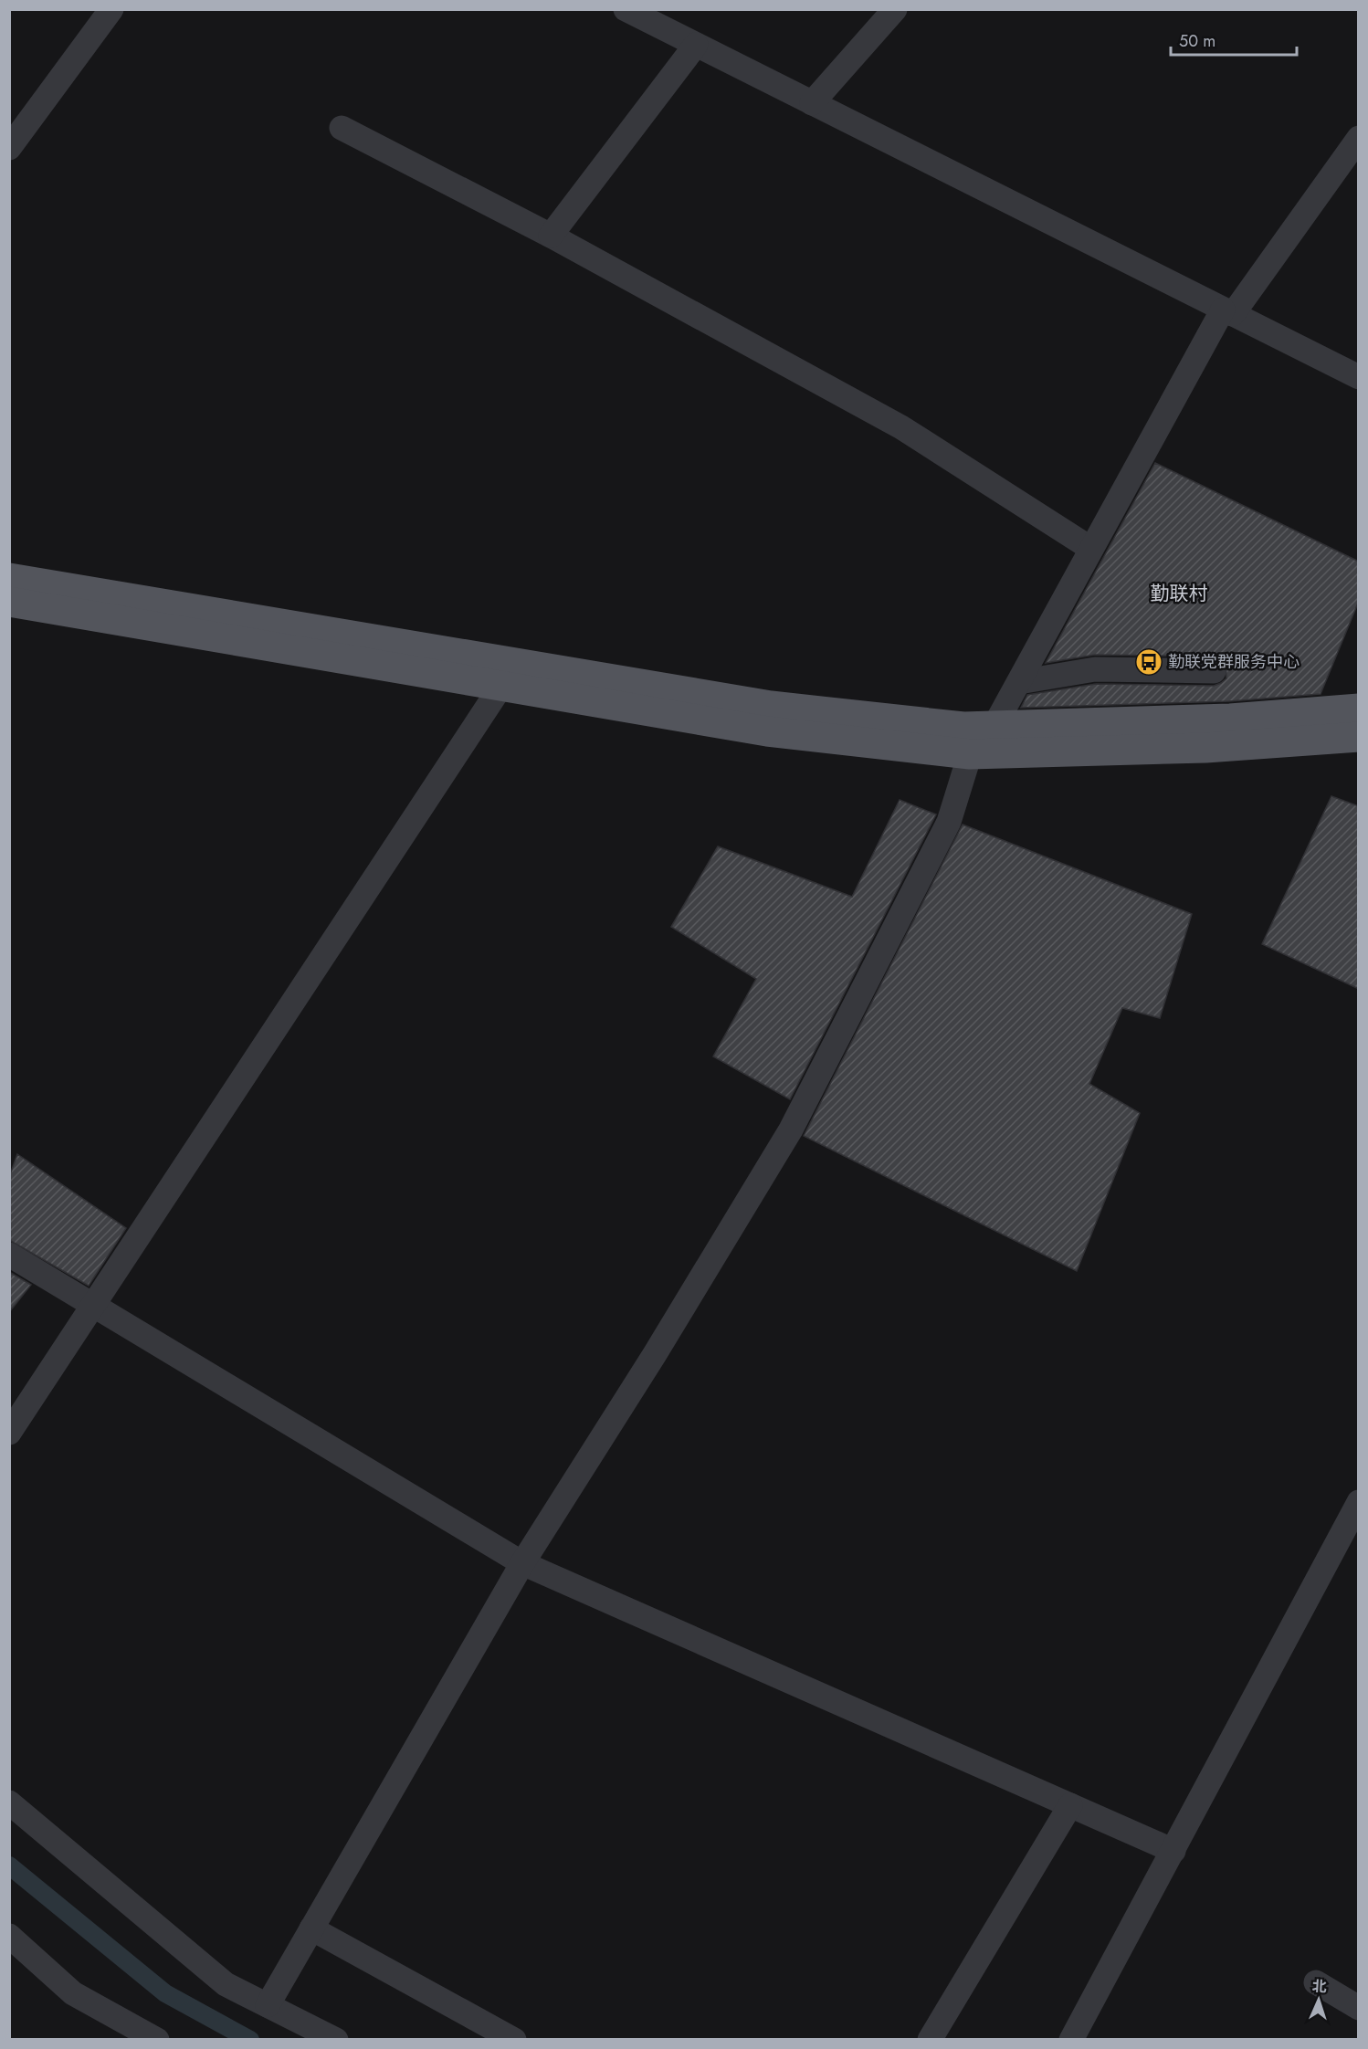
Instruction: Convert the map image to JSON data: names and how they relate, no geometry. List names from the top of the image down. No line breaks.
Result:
{"districts":["勤联村"],"places":{"bus stop":["勤联党群服务中心"]},"scale_bar":"50 m","north":"top"}
